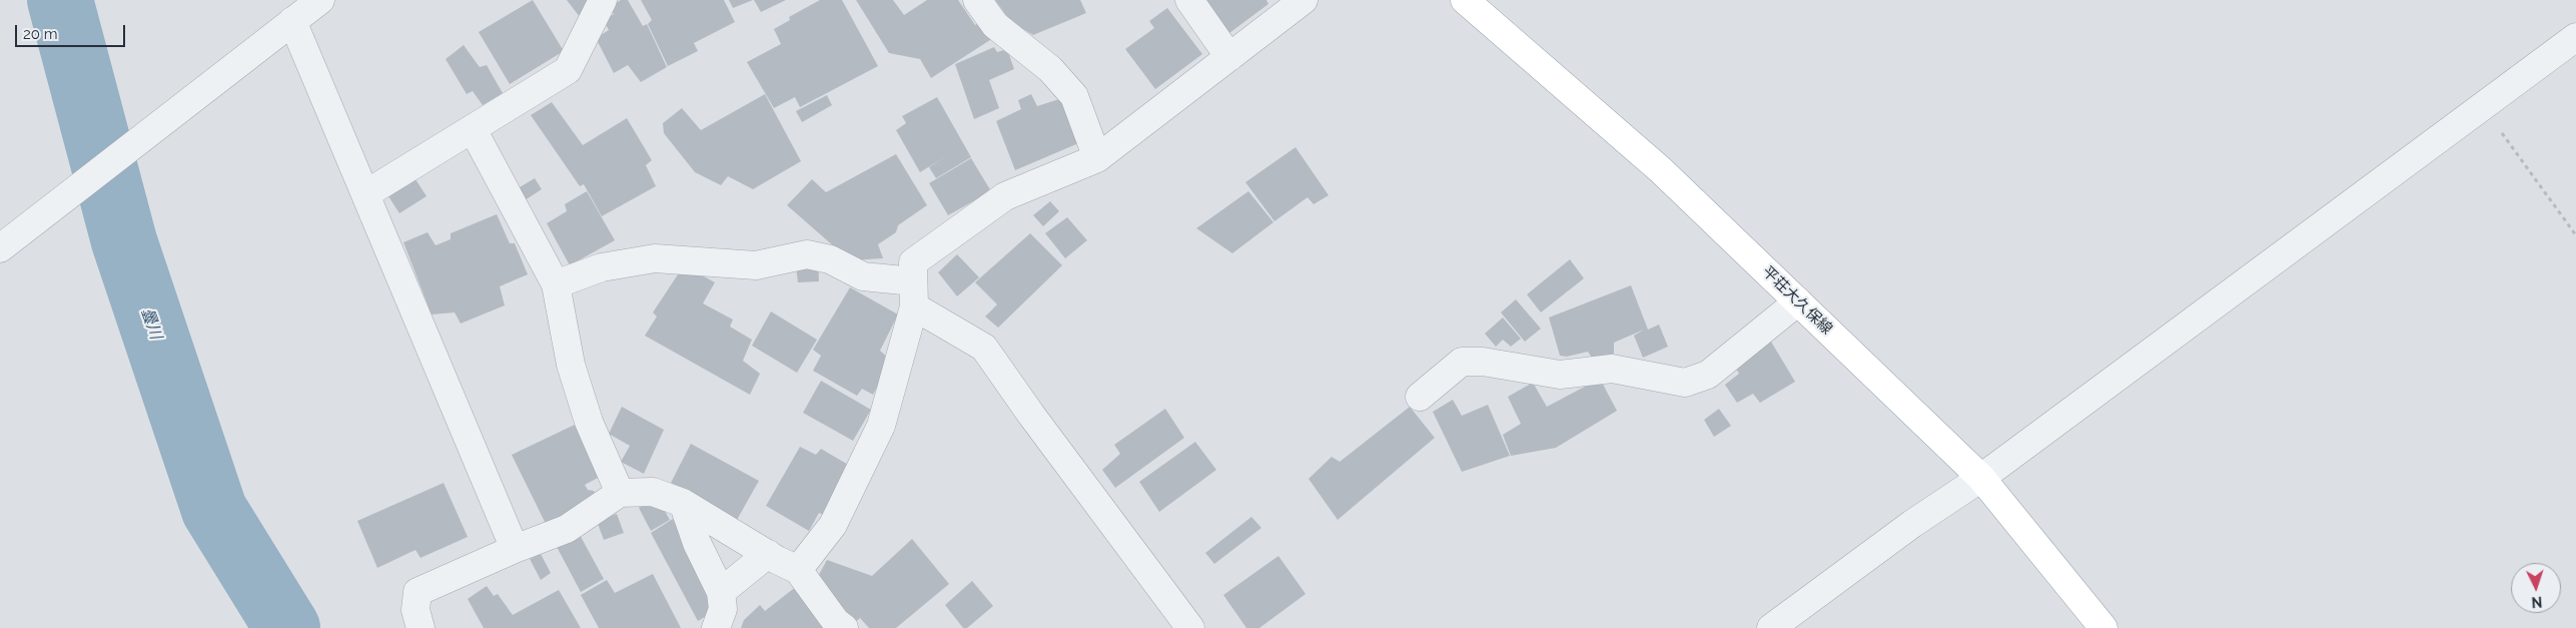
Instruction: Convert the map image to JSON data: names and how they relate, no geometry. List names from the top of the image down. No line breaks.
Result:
{"streets":{"main road":["平荘大久保線"]},"water":["曇川"],"scale_bar":"20 m","north":"bottom"}
